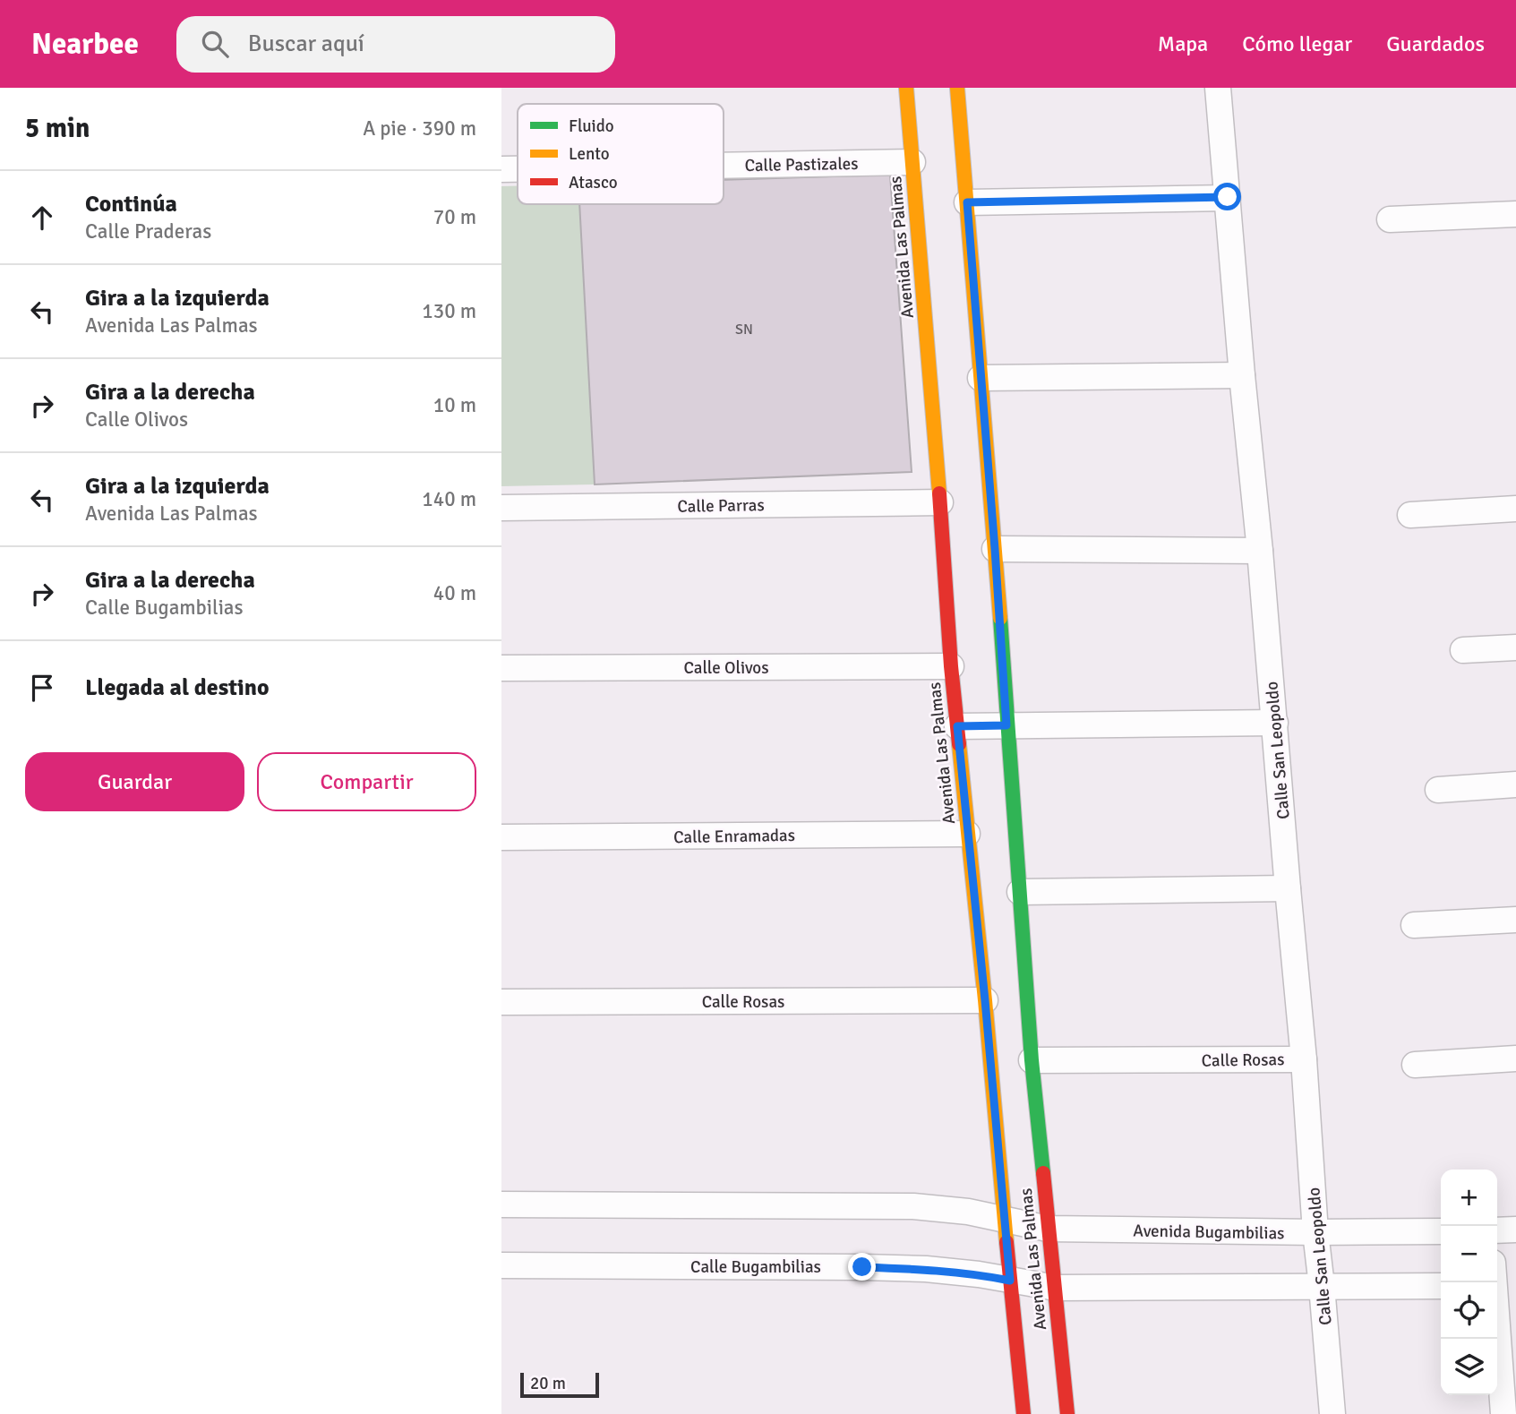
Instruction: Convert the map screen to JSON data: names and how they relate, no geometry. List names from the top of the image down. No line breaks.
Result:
{"streets":{"street":["Calle Pastizales","Avenida Las Palmas","Calle Parras","Calle Olivos","Calle San Leopoldo","Calle Enramadas","Calle Rosas","Avenida Bugambilias","Calle Bugambilias"]},"crossings":[["Calle Pastizales","Avenida Las Palmas"],["Avenida Las Palmas","Calle Parras"],["Avenida Las Palmas","Calle Olivos"],["Avenida Las Palmas","Calle Enramadas"],["Avenida Las Palmas","Calle Rosas"],["Avenida Las Palmas","Avenida Bugambilias"],["Avenida Las Palmas","Calle Bugambilias"],["Calle San Leopoldo","Calle Rosas"],["Calle San Leopoldo","Avenida Bugambilias"]],"house_numbers":["SN"],"legend":["Fluido","Lento","Atasco"],"scale_bar":"20 m","page":{"header":"Nearbee","search":"Buscar aquí","nav":["Mapa","Cómo llegar","Guardados"],"heading":["5 min","A pie · 390 m"],"list":[["Continúa","Calle Praderas","70 m"],["Gira a la izquierda","Avenida Las Palmas","130 m"],["Gira a la derecha","Calle Olivos","10 m"],["Gira a la izquierda","Avenida Las Palmas","140 m"],["Gira a la derecha","Calle Bugambilias","40 m"],"Llegada al destino"],"buttons":["Guardar","Compartir"],"map_buttons":["+","−"],"scale":"20 m"}}
